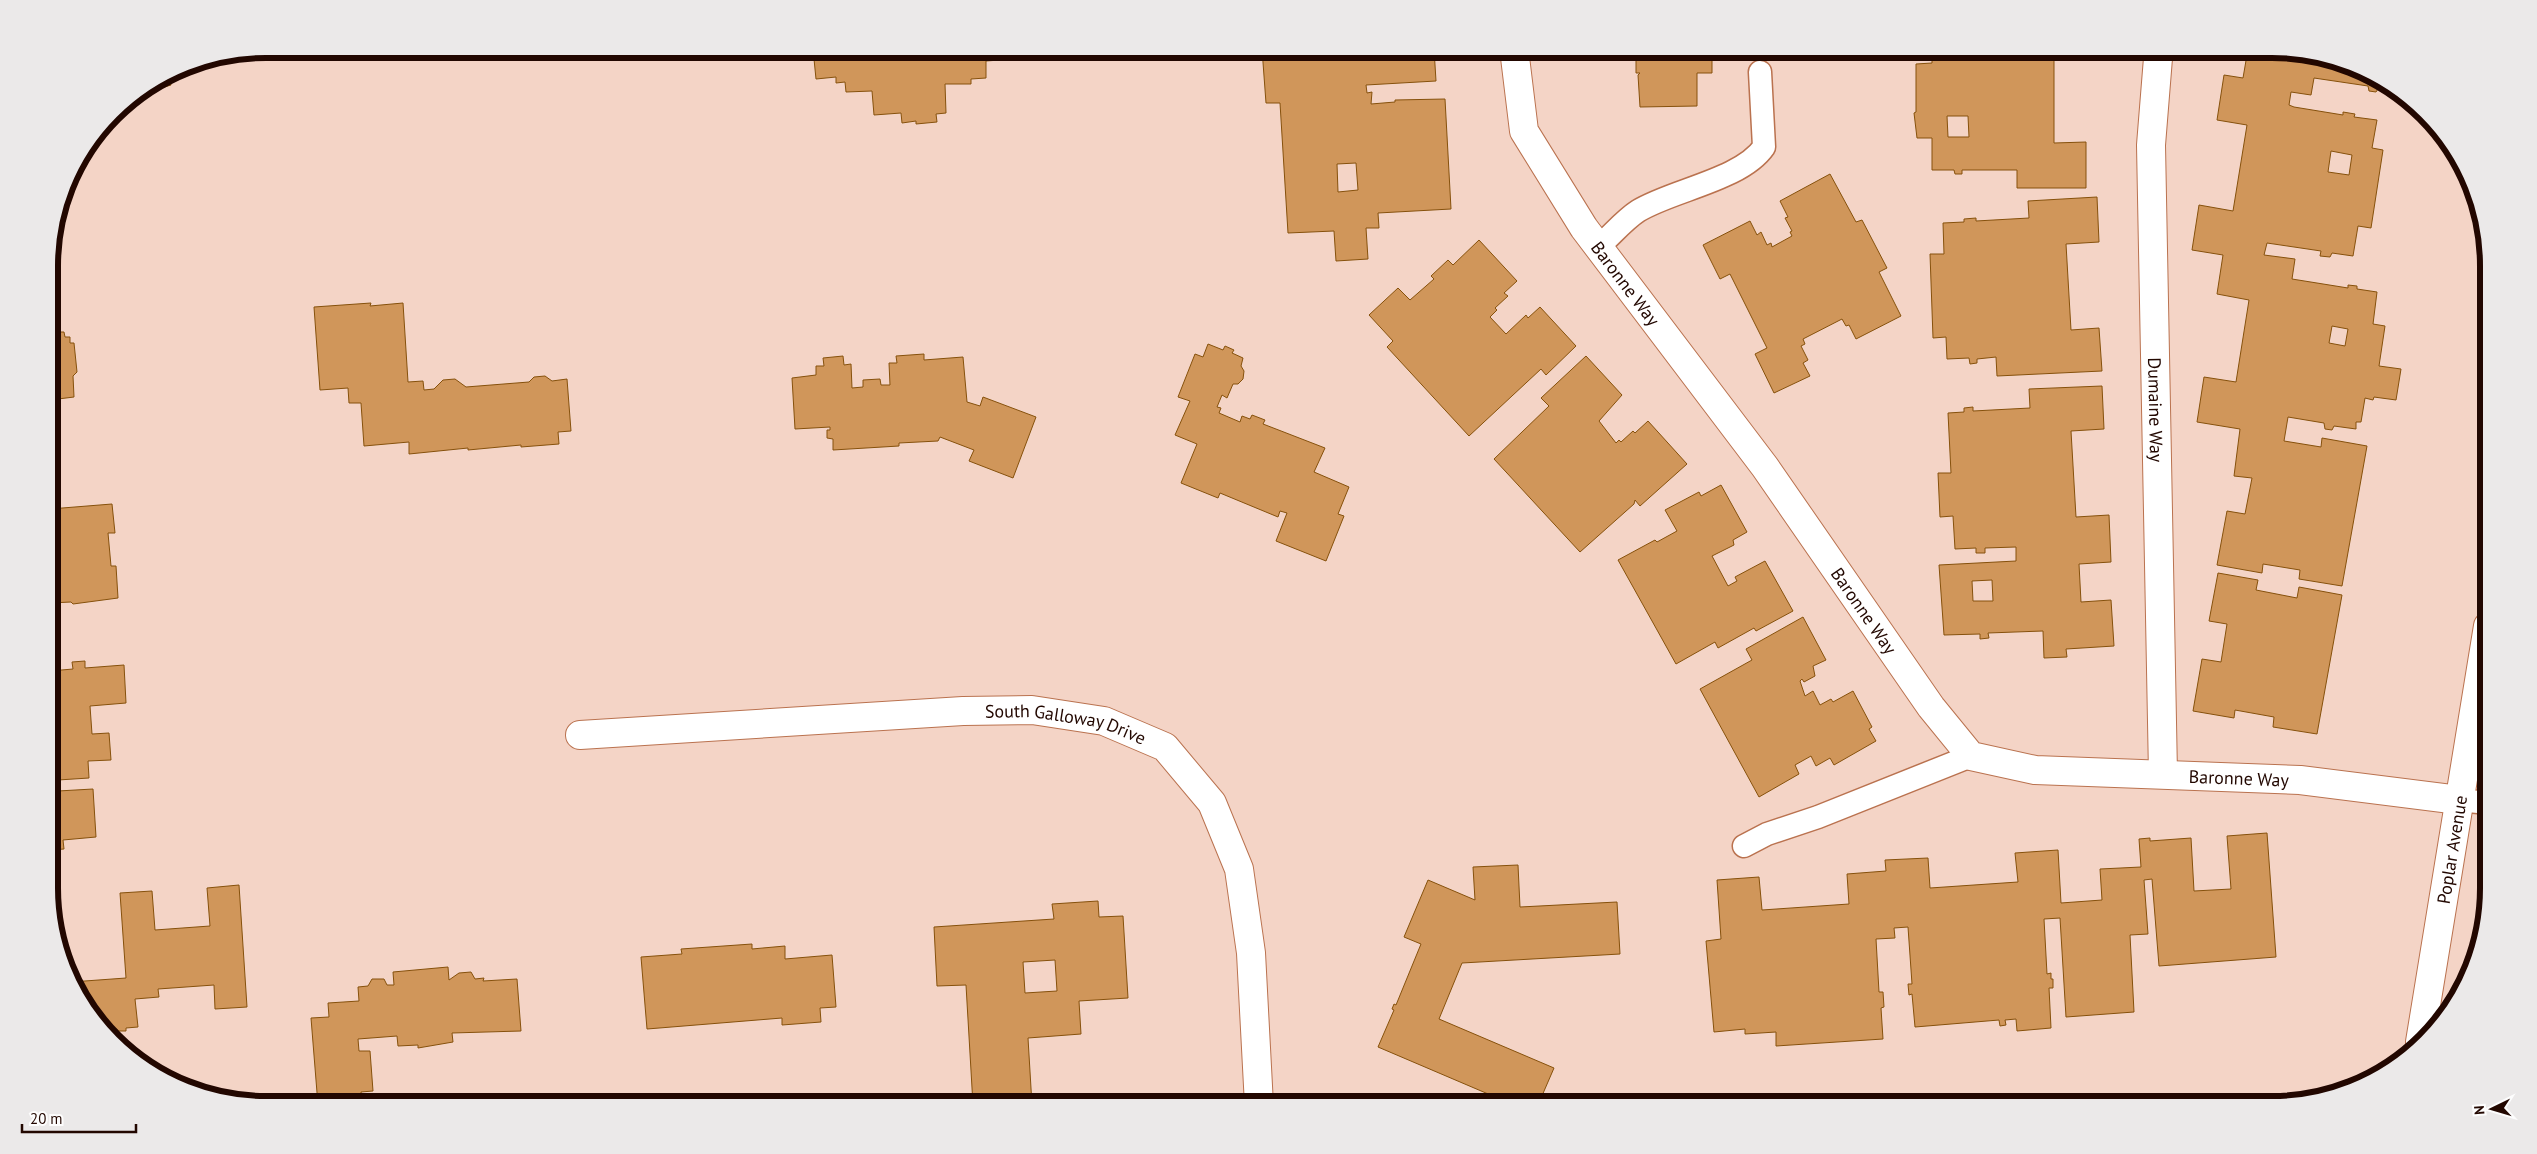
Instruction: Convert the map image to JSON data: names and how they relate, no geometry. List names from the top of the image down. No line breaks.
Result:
{"streets":{"street":["Baronne Way","Dumaine Way","South Galloway Drive","Poplar Avenue"]},"crossings":[["Baronne Way","Dumaine Way"],["Baronne Way","Poplar Avenue"]],"scale_bar":"20 m","north":"left"}
